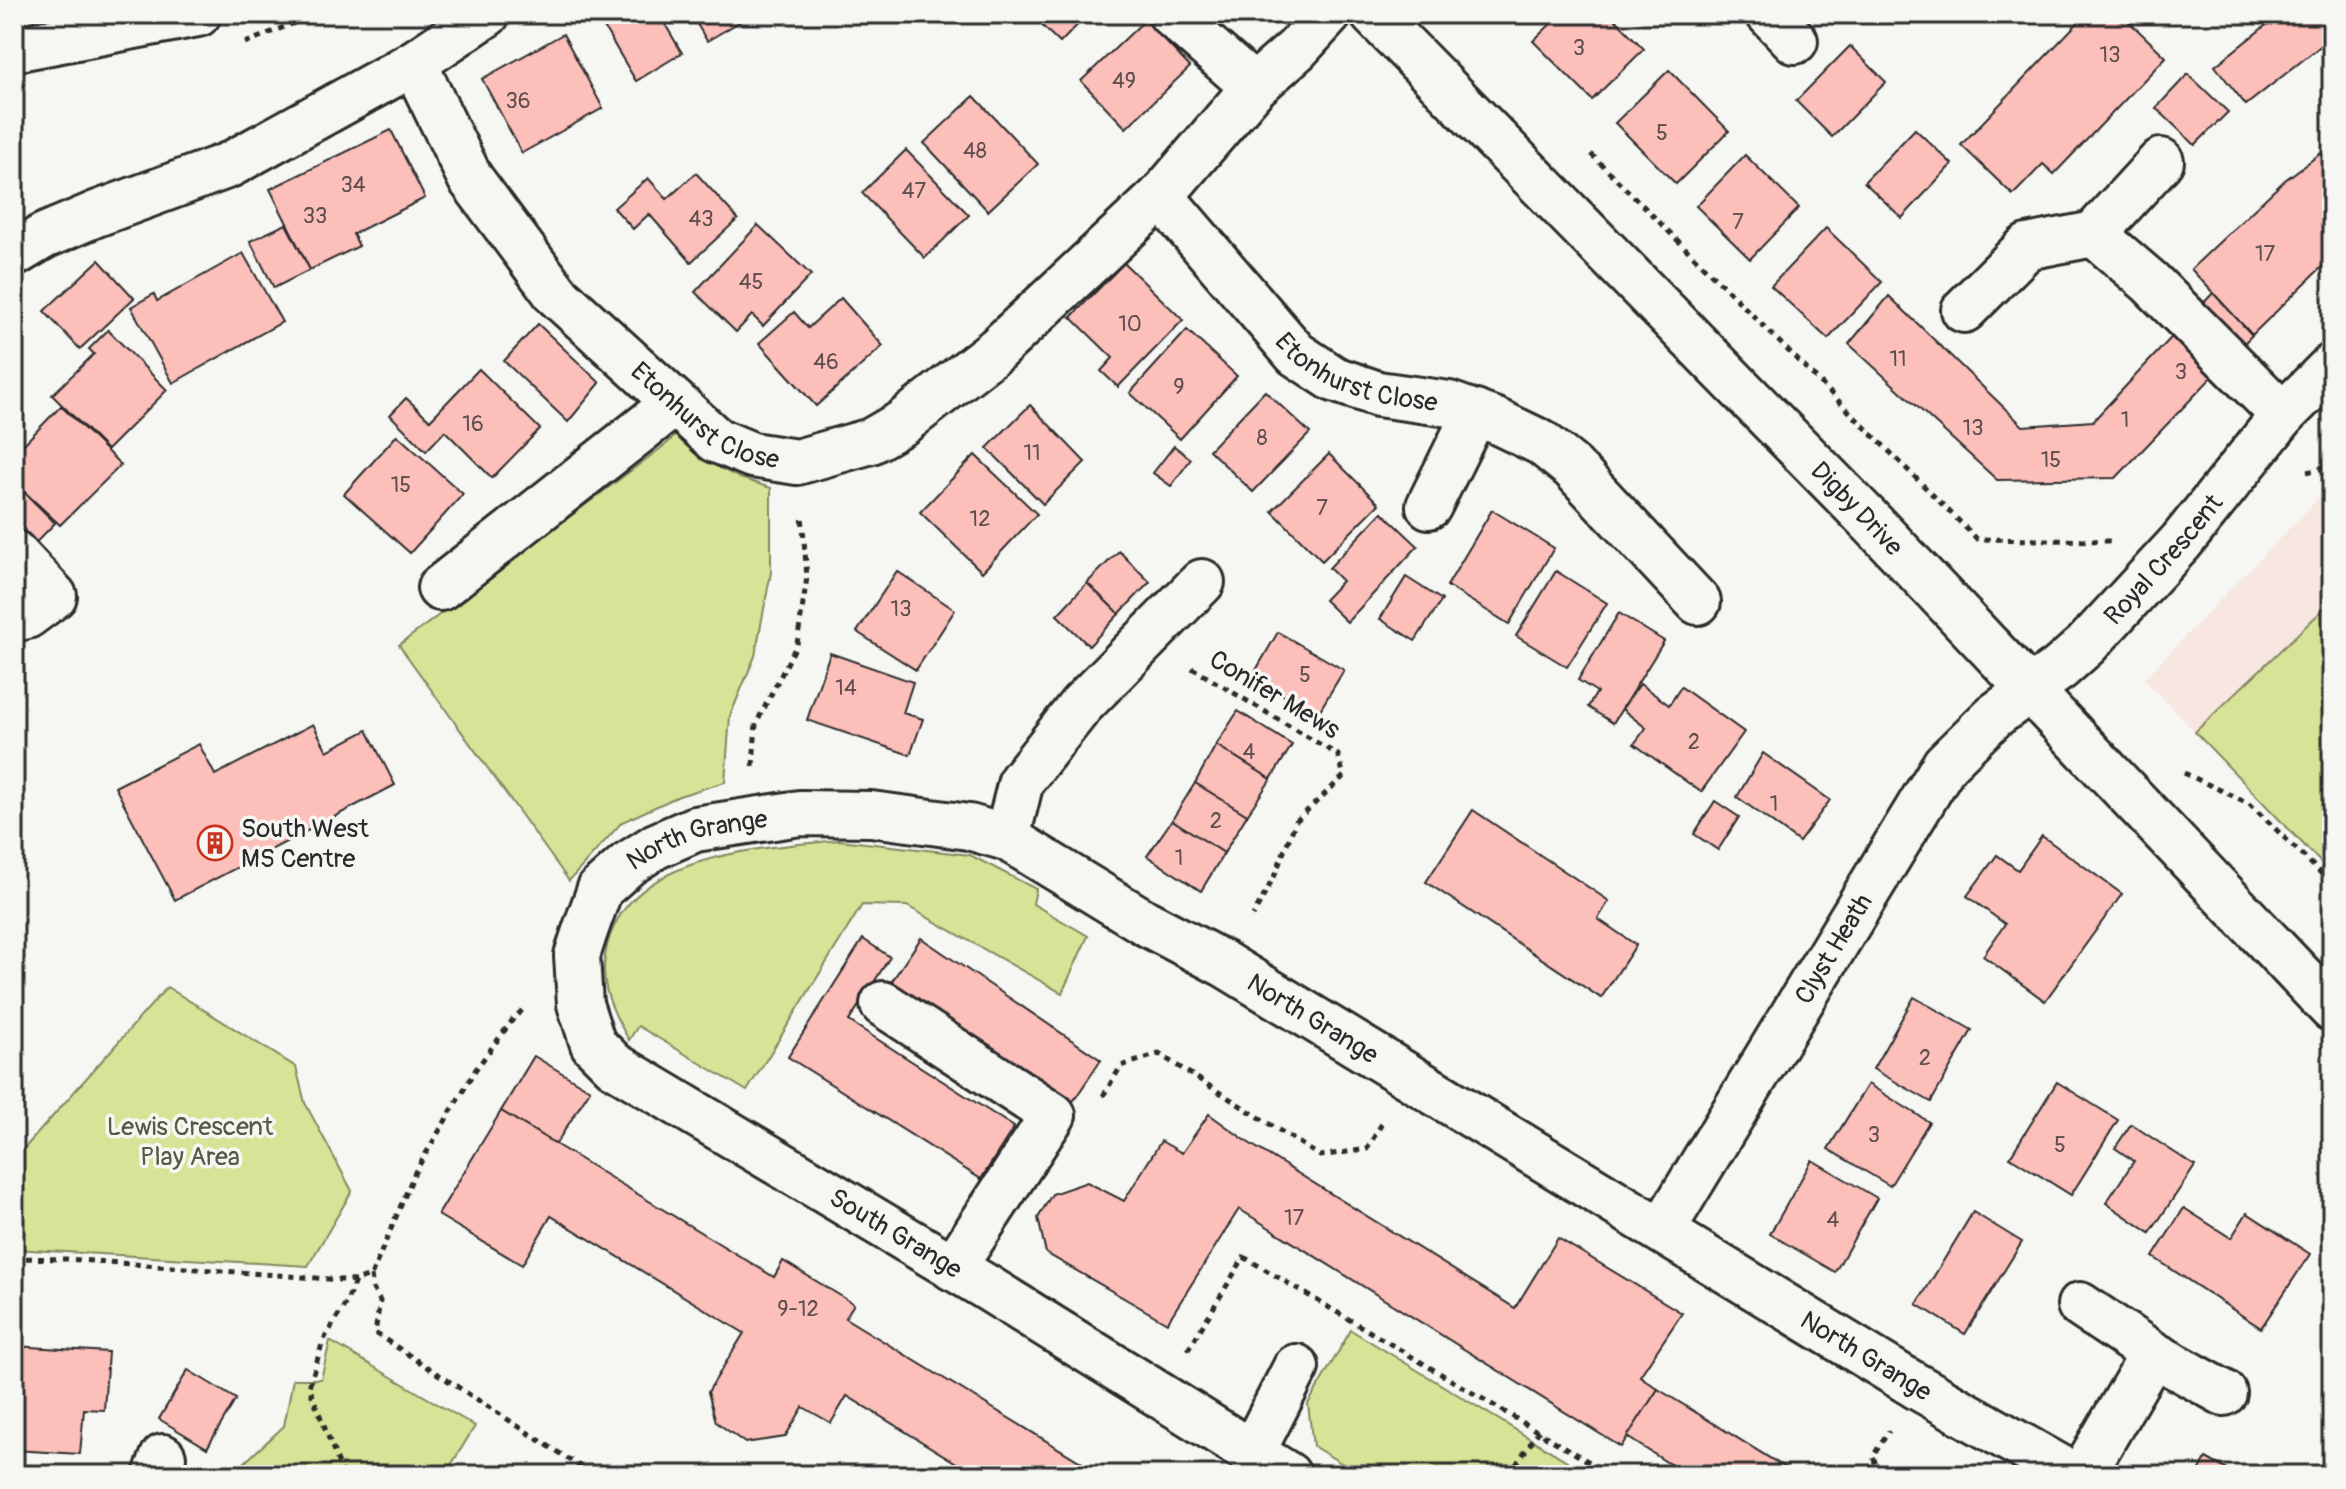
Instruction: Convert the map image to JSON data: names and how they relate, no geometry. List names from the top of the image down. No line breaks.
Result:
{"streets":{"street":["Etonhurst Close","Digby Drive","Royal Crescent","North Grange","Clyst Heath","South Grange"],"path":["Conifer Mews"]},"crossings":[["Digby Drive","Royal Crescent"],["Digby Drive","Clyst Heath"],["Royal Crescent","Clyst Heath"],["North Grange","Clyst Heath"],["North Grange","South Grange"]],"parks":["Lewis Crescent Play Area"],"places":{"building":["South West MS Centre"]},"house_numbers":["3","13","49","36","5","48","34","47","33","43","7","17","45","10","11","46","3","9","1","16","13","8","11","15","15","7","12","13","5","14","2","4","1","2","1","2","3","5","17","4","9-12"]}
